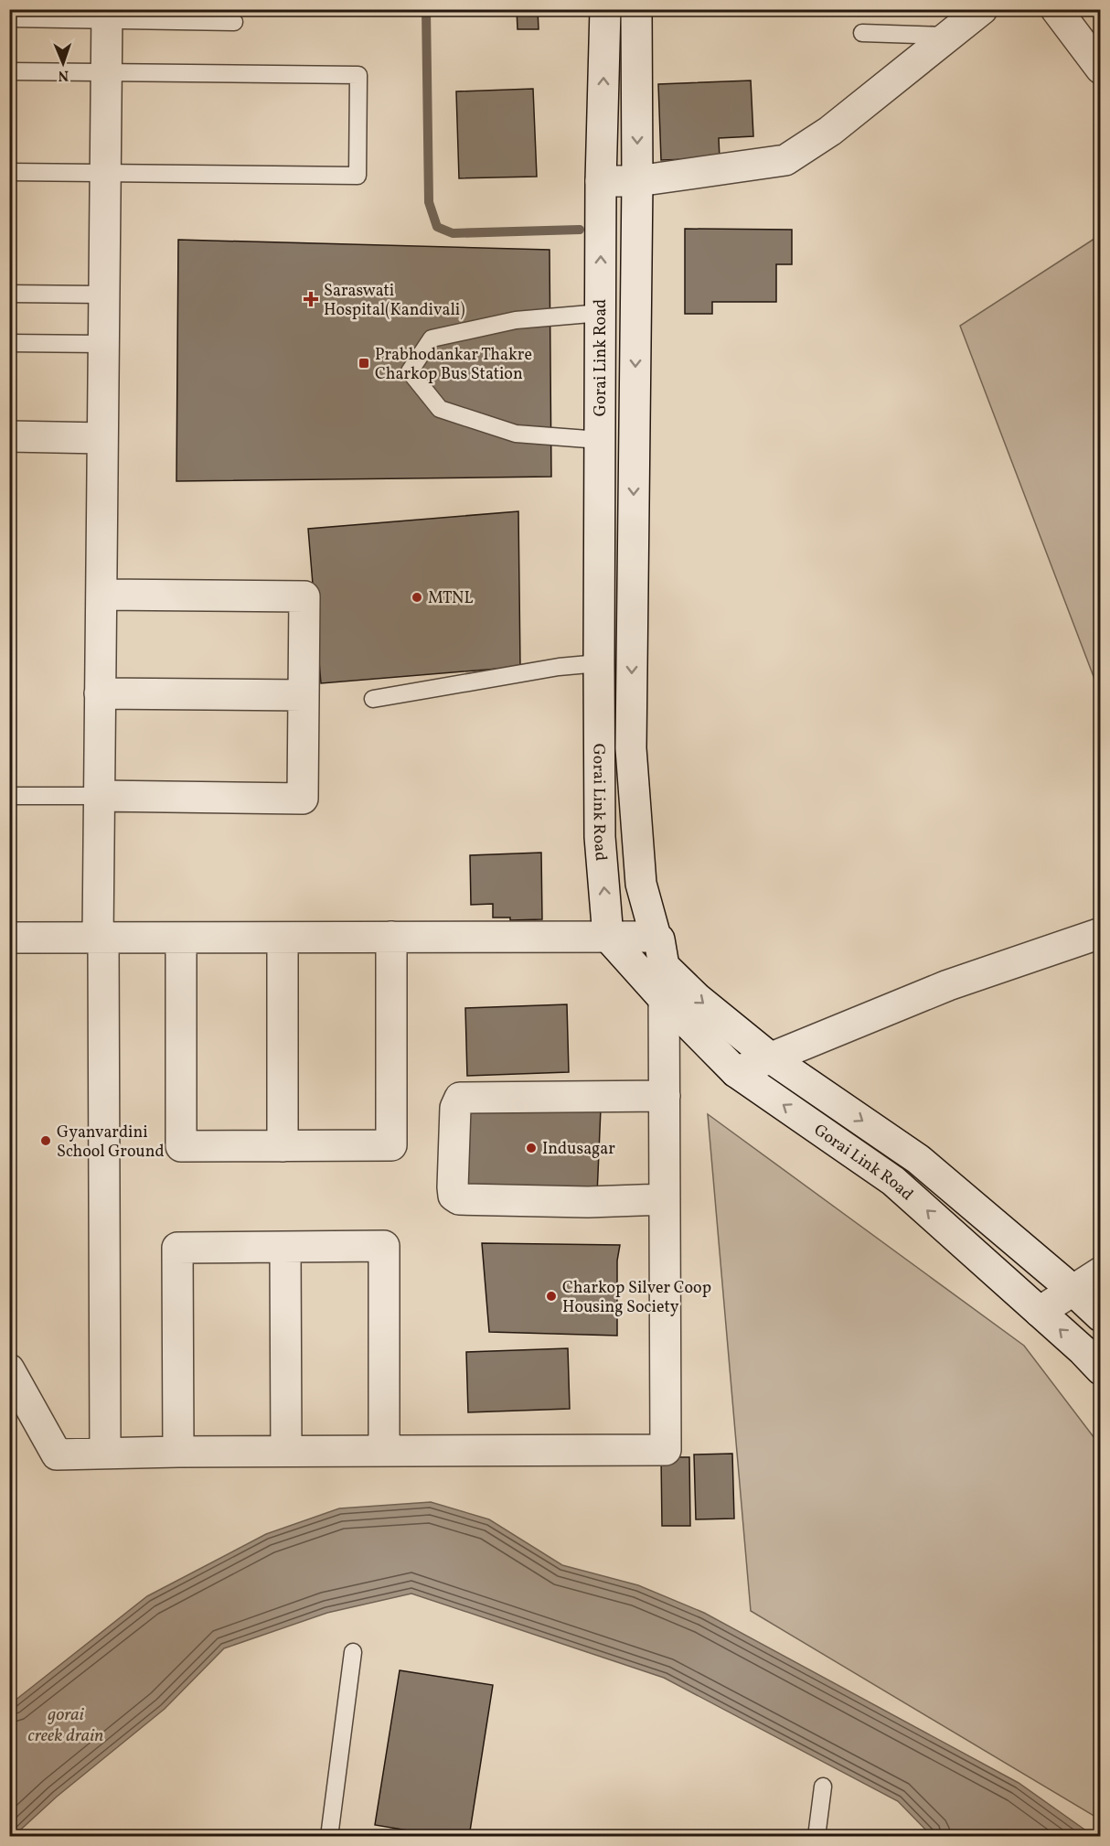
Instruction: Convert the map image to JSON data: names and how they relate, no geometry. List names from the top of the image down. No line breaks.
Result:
{"streets":{"street":["Gorai Link Road"]},"water":["gorai creek drain"],"places":{"health":["Saraswati Hospital(Kandivali)"],"transit":["Prabhodankar Thakre Charkop Bus Station"],"other":["MTNL","Gyanvardini School Ground","Indusagar","Charkop Silver Coop Housing Society"]},"north":"bottom"}
